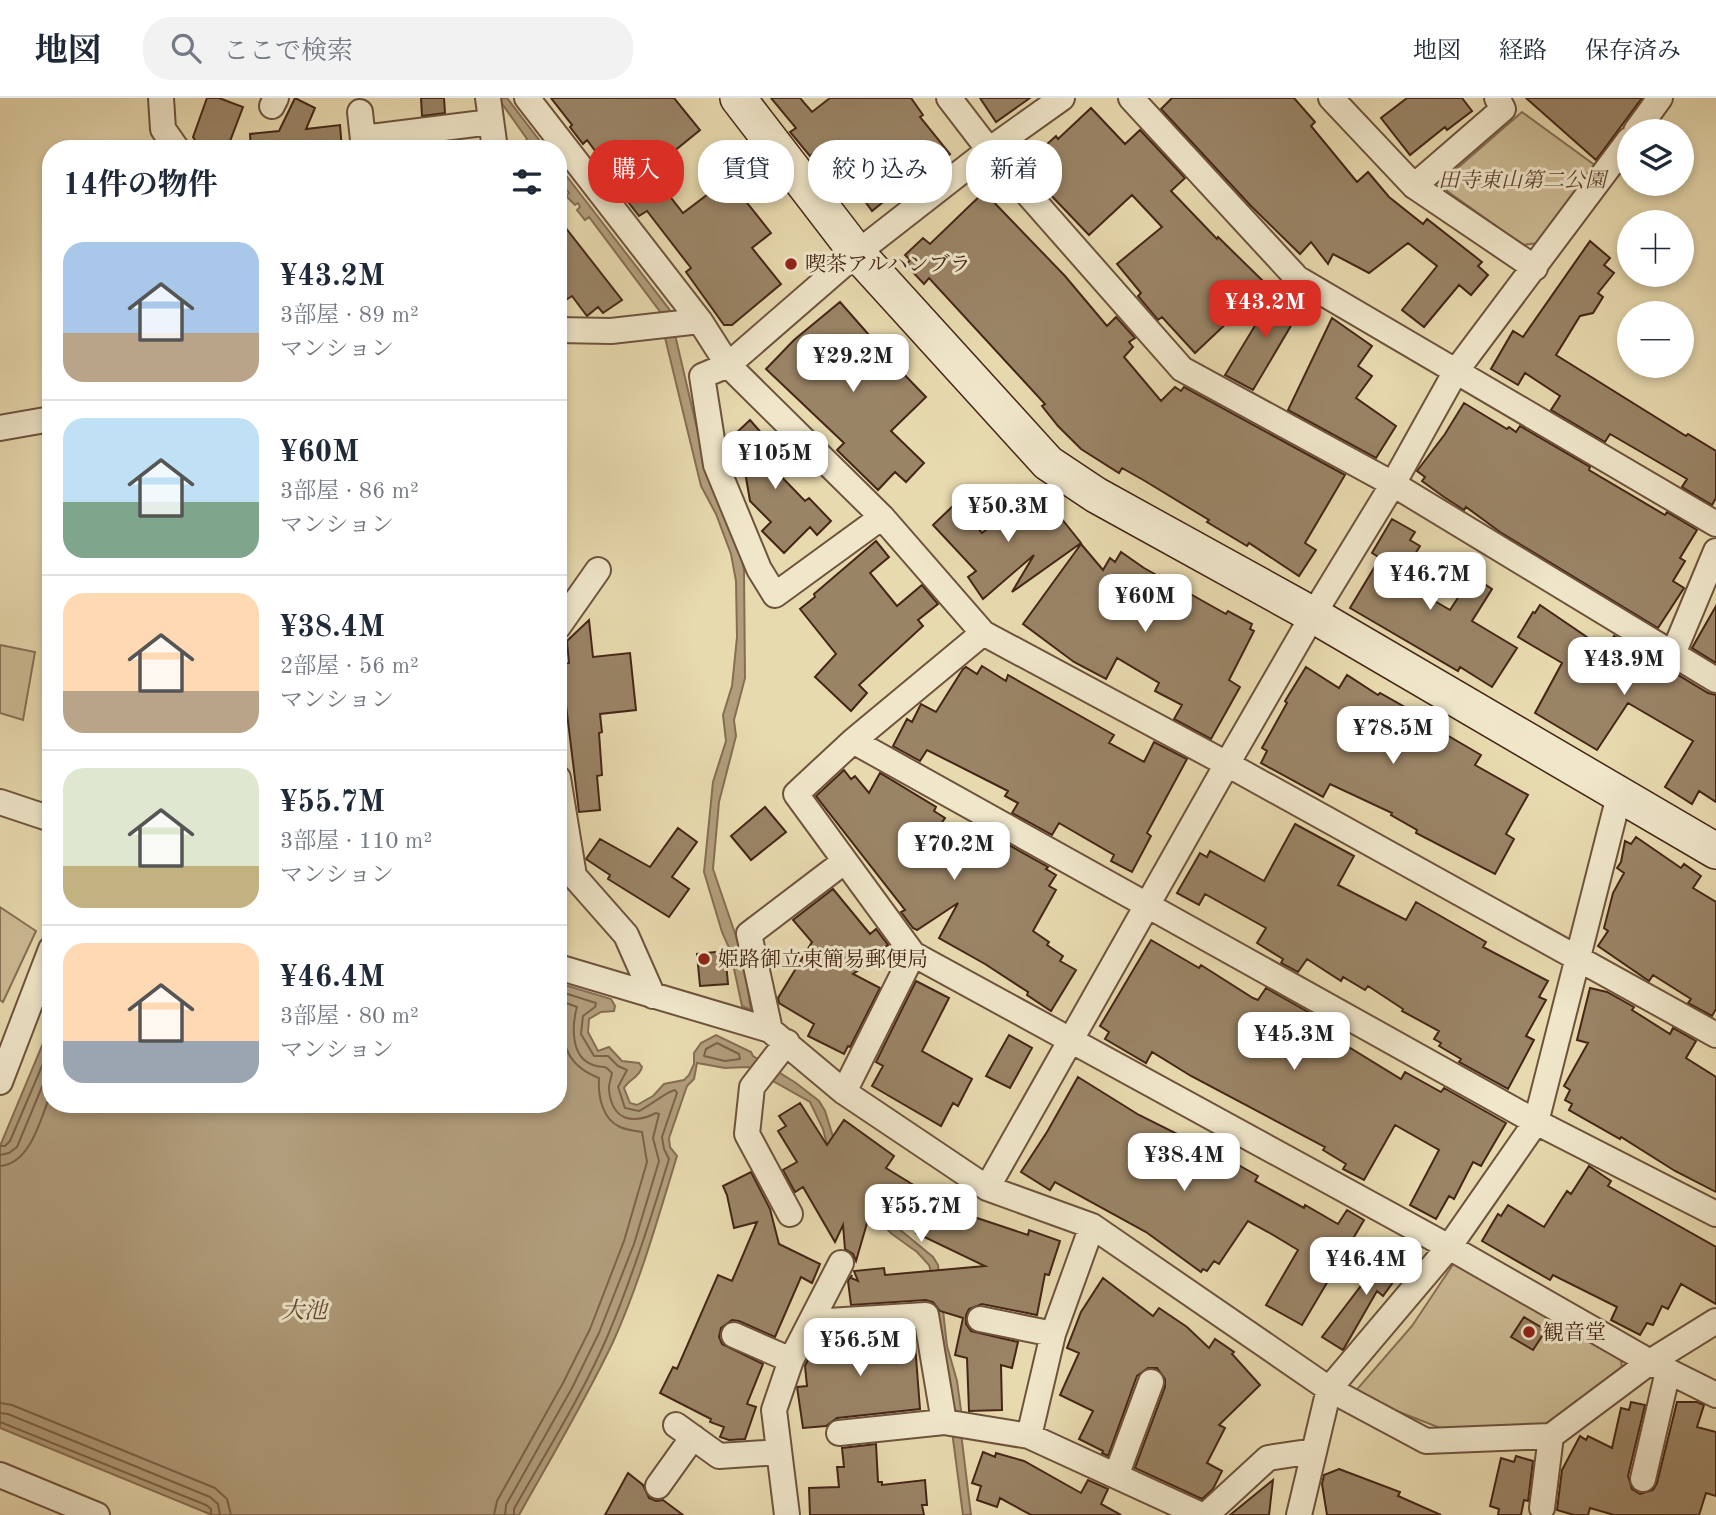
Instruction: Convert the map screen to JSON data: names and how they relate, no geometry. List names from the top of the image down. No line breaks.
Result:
{"water":["大池"],"parks":["田寺東山第二公園"],"places":["喫茶アルハンブラ","姫路御立東簡易郵便局","観音堂"],"page":{"header":"地図","search":"ここで検索","nav":["地図","経路","保存済み"],"map_buttons":["+","−"],"chip":["購入","賃貸","絞り込み","新着"],"heading":"14件の物件","list":[{"name":"¥43.2M","note":"3部屋 · 89 m² · マンション"},{"name":"¥60M","note":"3部屋 · 86 m² · マンション"},{"name":"¥38.4M","note":"2部屋 · 56 m² · マンション"},{"name":"¥55.7M","note":"3部屋 · 110 m² · マンション"},{"name":"¥46.4M","note":"3部屋 · 80 m² · マンション"}],"price":["¥43.2M","¥29.2M","¥105M","¥50.3M","¥46.7M","¥60M","¥43.9M","¥78.5M","¥70.2M","¥45.3M","¥38.4M","¥55.7M","¥46.4M","¥56.5M"]}}
